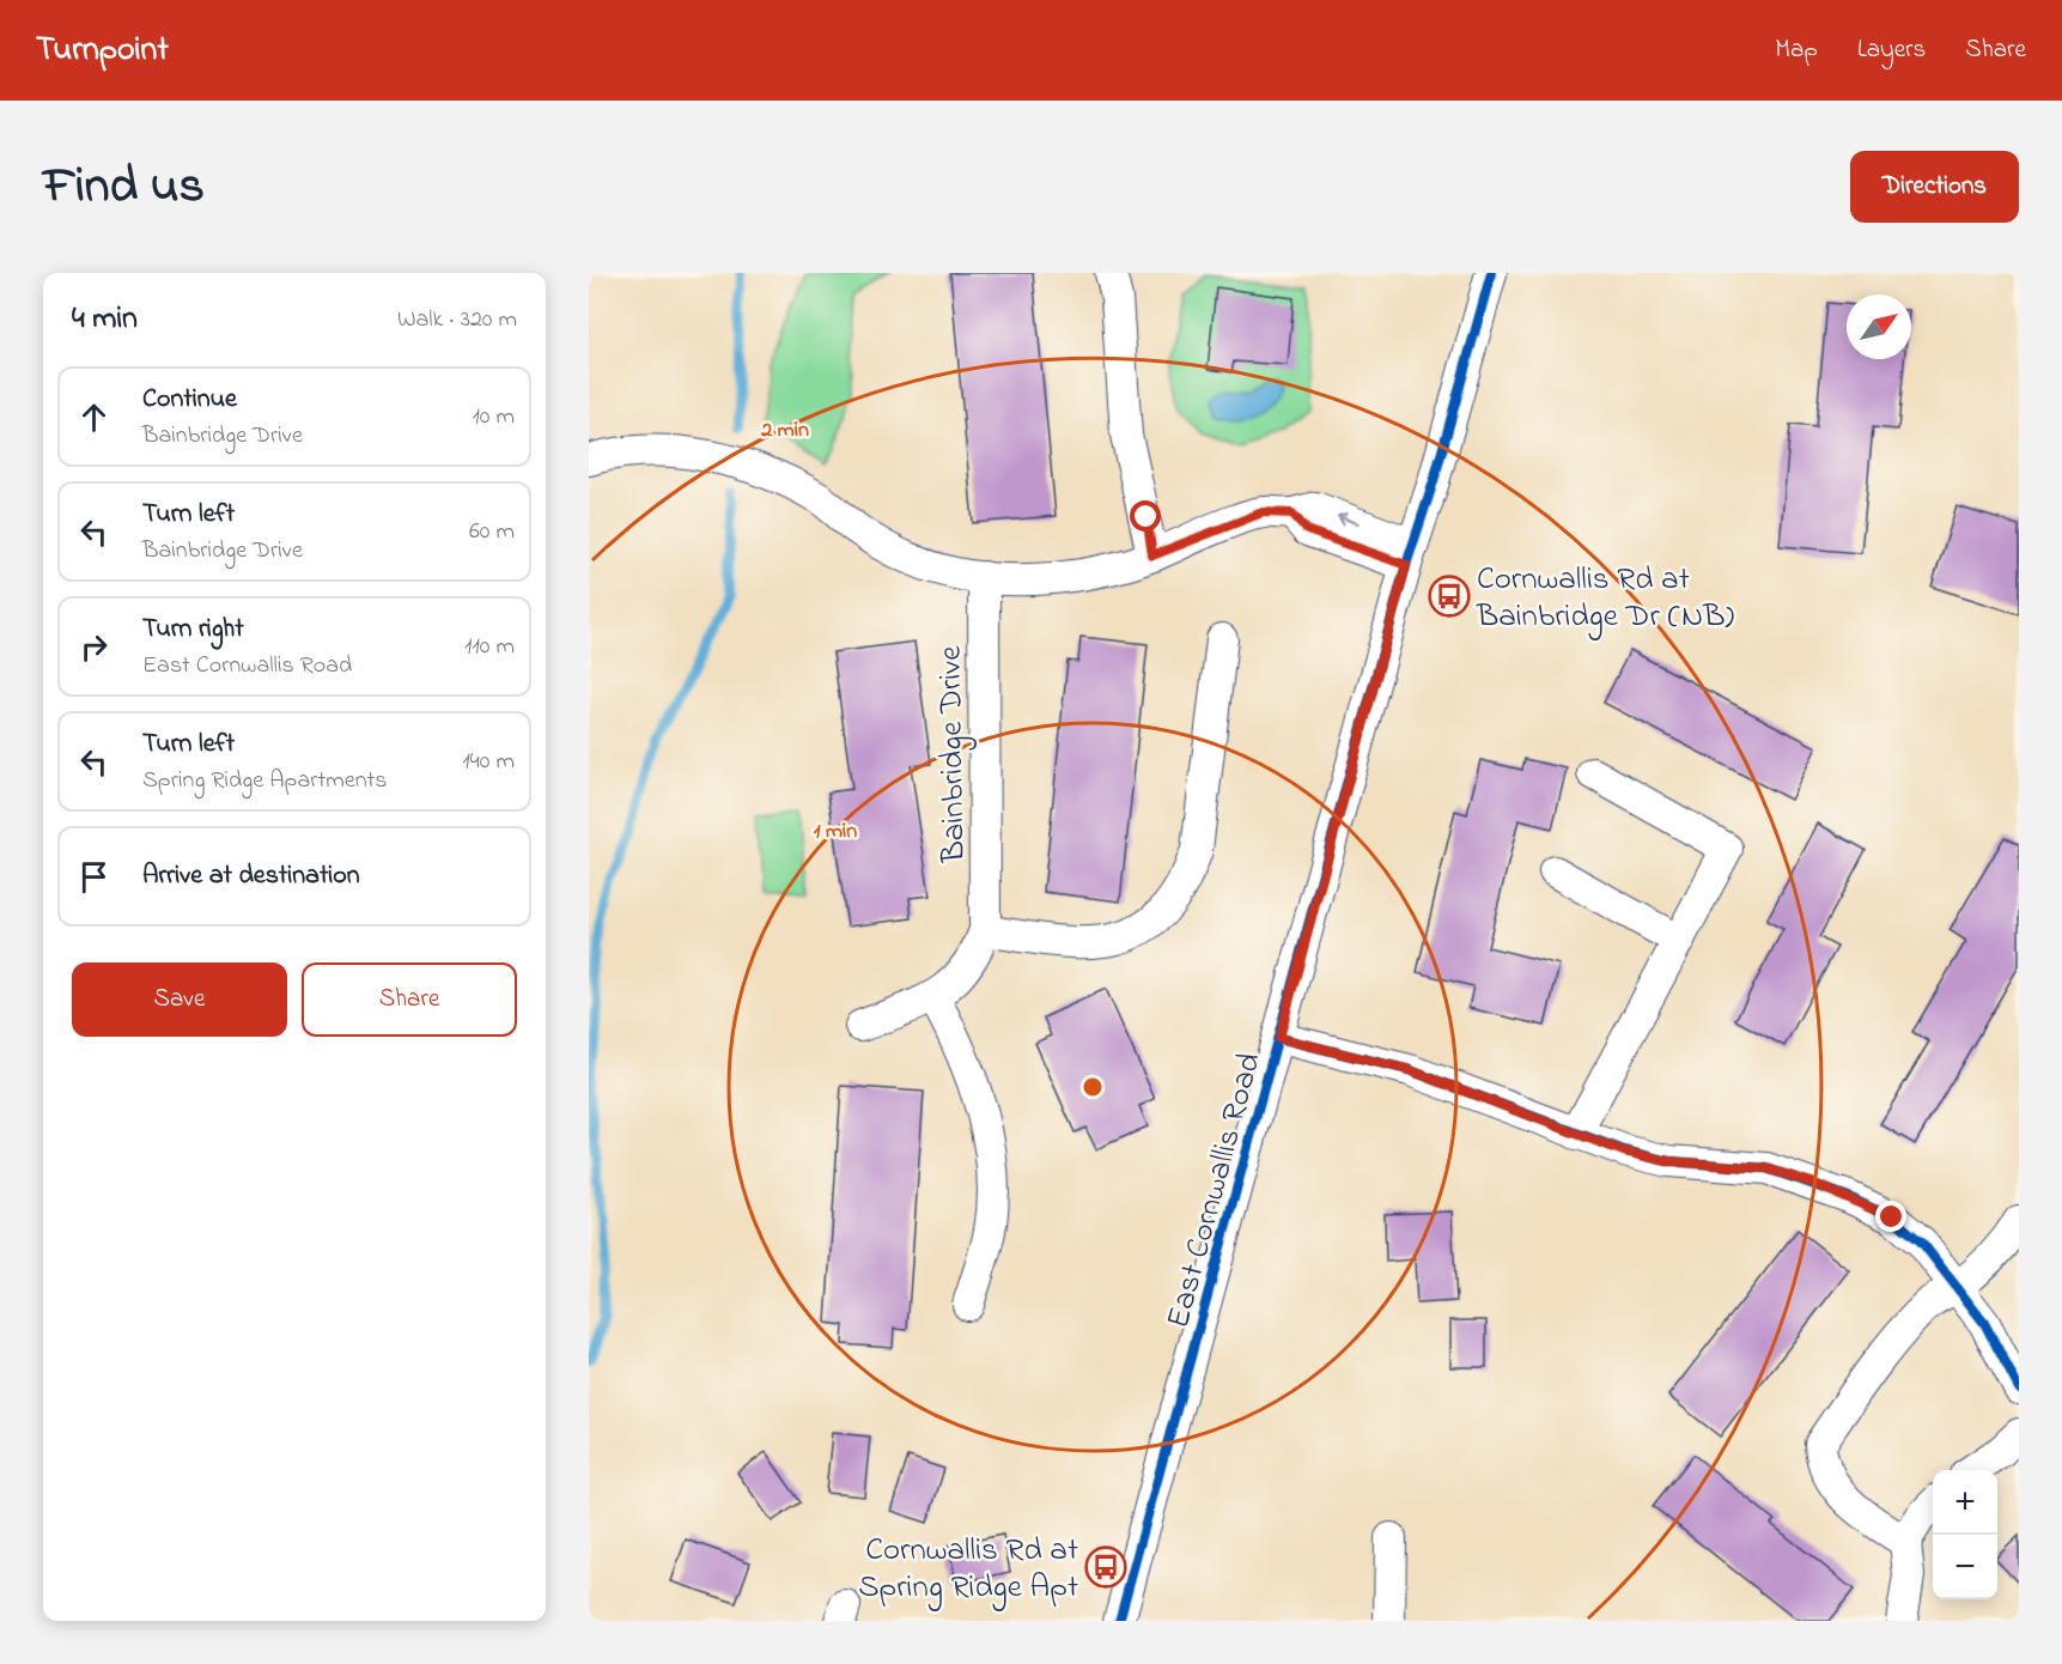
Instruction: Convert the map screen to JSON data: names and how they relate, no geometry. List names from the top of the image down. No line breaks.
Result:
{"streets":{"street":["Bainbridge Drive","East Cornwallis Road"]},"places":{"bus stop":["Cornwallis Rd at Bainbridge Dr (NB)","Cornwallis Rd at Spring Ridge Apt"]},"north":"top right","page":{"header":"Turnpoint","nav":["Map","Layers","Share"],"title":"Find us","buttons":["Directions",["Save","Share"]],"heading":["4 min","Walk · 320 m"],"list":[["Continue","Bainbridge Drive","10 m"],["Turn left","Bainbridge Drive","60 m"],["Turn right","East Cornwallis Road","110 m"],["Turn left","Spring Ridge Apartments","140 m"],"Arrive at destination"],"map_buttons":["+","−"]},"rings":["2 min","1 min"]}
